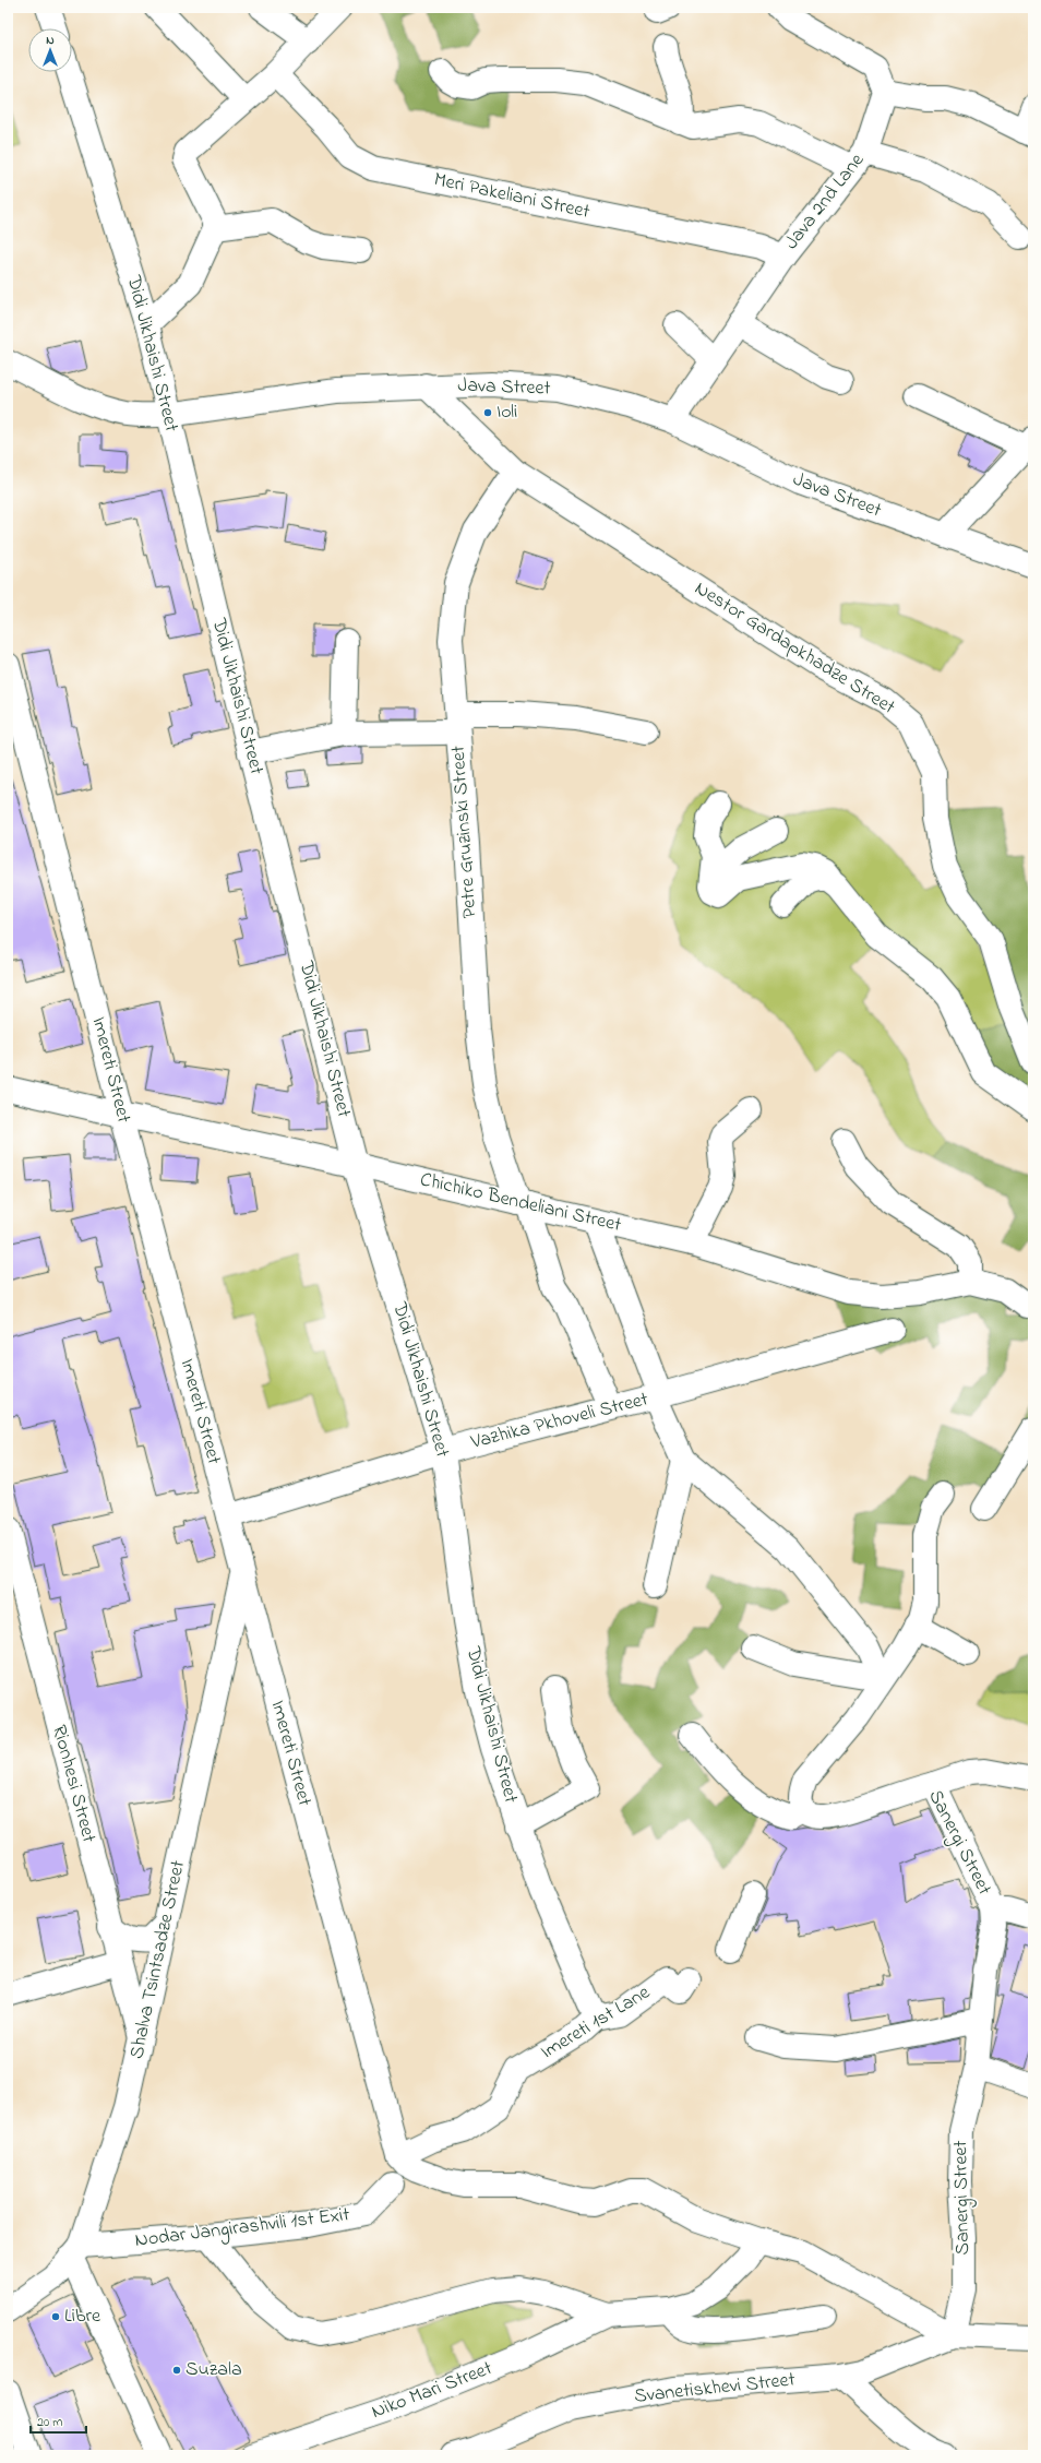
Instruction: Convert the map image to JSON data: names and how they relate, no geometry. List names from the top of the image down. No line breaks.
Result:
{"streets":{"street":["Meri Pakeliani Street","Java 2nd Lane","Didi Jikhaishi Street","Java Street","Nestor Gardapkhadze Street","Petre Gruzinski Street","Imereti Street","Chichiko Bendeliani Street","Vazhika Pkhoveli Street","Rionhesi Street","Sanergi Street","Shalva Tsintsadze Street","Imereti 1st Lane","Nodar Jangirashvili 1st Exit","Svanetiskhevi Street","Niko Mari Street"]},"crossings":[["Meri Pakeliani Street","Java 2nd Lane"],["Java 2nd Lane","Java Street"],["Didi Jikhaishi Street","Java Street"],["Didi Jikhaishi Street","Chichiko Bendeliani Street"],["Didi Jikhaishi Street","Vazhika Pkhoveli Street"],["Didi Jikhaishi Street","Imereti 1st Lane"],["Java Street","Nestor Gardapkhadze Street"],["Nestor Gardapkhadze Street","Petre Gruzinski Street"],["Petre Gruzinski Street","Chichiko Bendeliani Street"],["Petre Gruzinski Street","Vazhika Pkhoveli Street"],["Imereti Street","Chichiko Bendeliani Street"],["Imereti Street","Vazhika Pkhoveli Street"],["Imereti Street","Shalva Tsintsadze Street"],["Imereti Street","Imereti 1st Lane"],["Rionhesi Street","Shalva Tsintsadze Street"],["Sanergi Street","Svanetiskhevi Street"],["Shalva Tsintsadze Street","Nodar Jangirashvili 1st Exit"]],"places":["Ioli","Libre","Suzala"],"scale_bar":"20 m","north":"top"}
